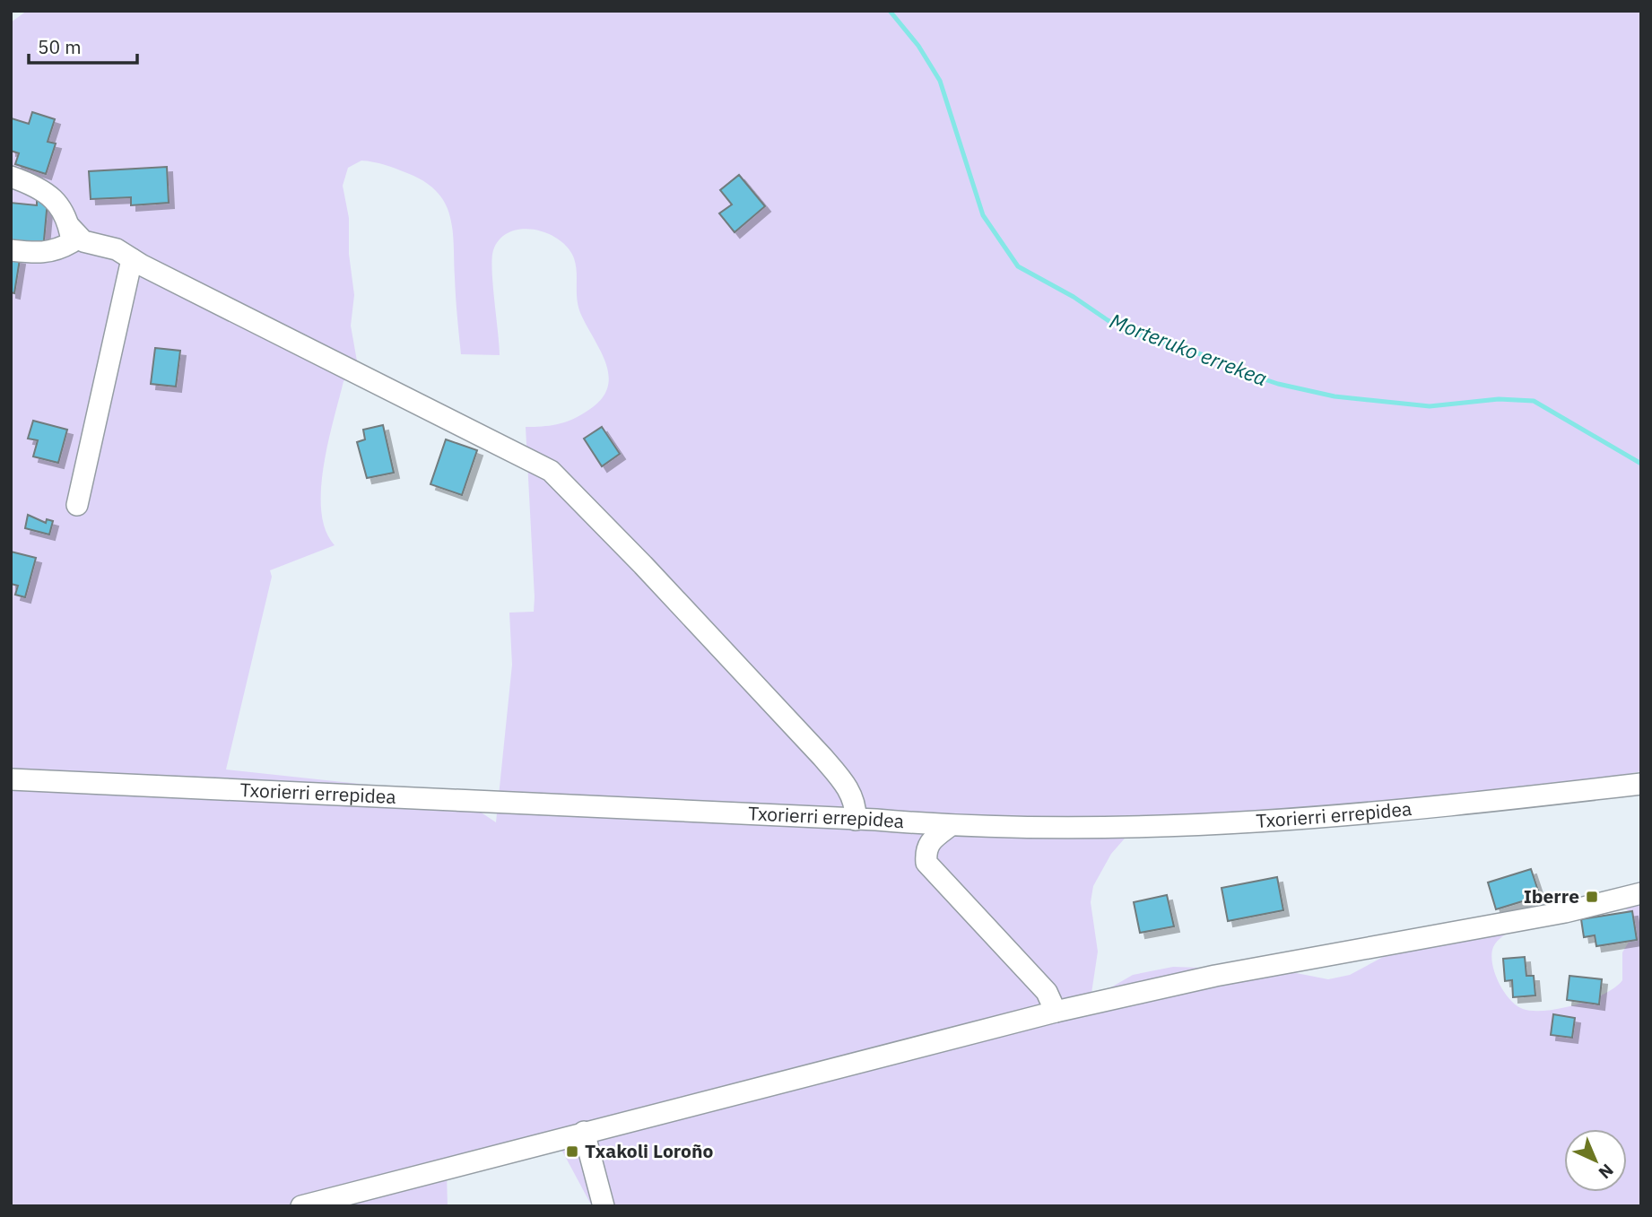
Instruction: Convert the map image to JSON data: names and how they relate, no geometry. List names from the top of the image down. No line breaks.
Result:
{"streets":{"street":["Txorierri errepidea"]},"water":["Morteruko errekea"],"places":{"transit":["Iberre","Txakoli Loroño"]},"scale_bar":"50 m","north":"bottom right"}
